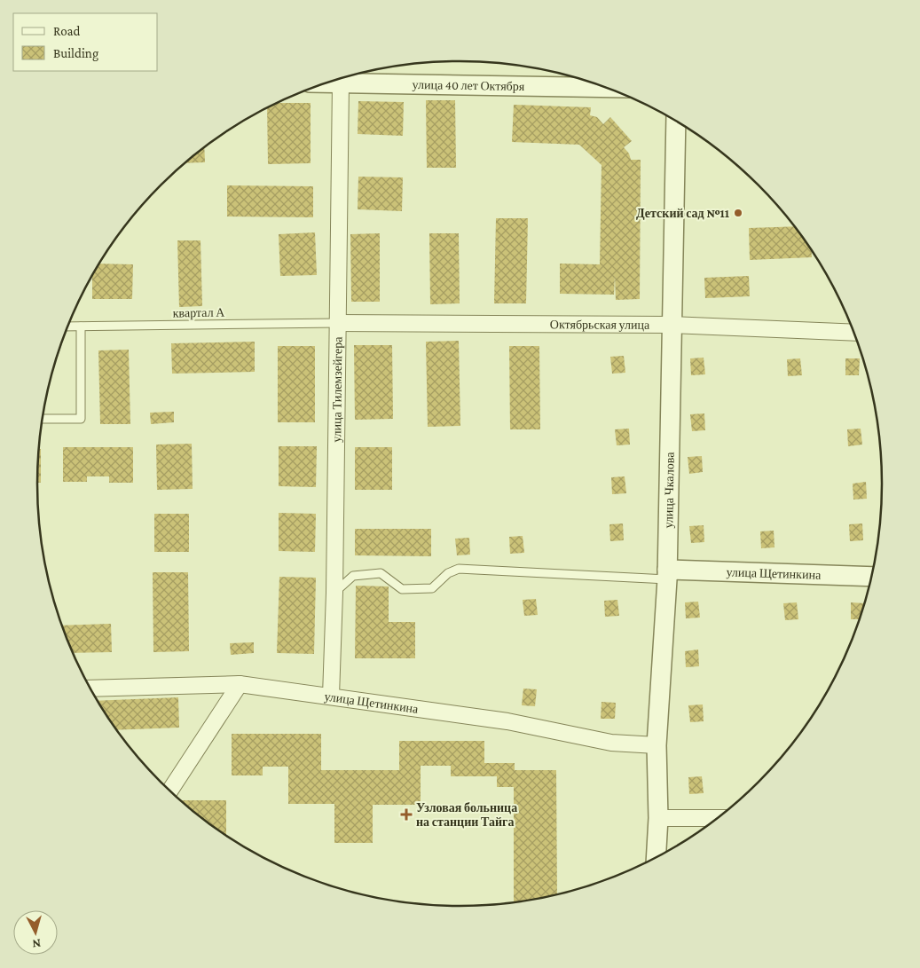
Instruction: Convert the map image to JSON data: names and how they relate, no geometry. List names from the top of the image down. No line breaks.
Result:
{"streets":{"street":["улица 40 лет Октября","Октябрьская улица","улица Тилемзейгера","улица Чкалова","улица Щетинкина"],"lane":["квартал А"]},"crossings":[["улица 40 лет Октября","улица Тилемзейгера"],["квартал А","Октябрьская улица"],["квартал А","улица Тилемзейгера"],["Октябрьская улица","улица Тилемзейгера"],["Октябрьская улица","улица Чкалова"],["улица Тилемзейгера","улица Щетинкина"],["улица Чкалова","улица Щетинкина"]],"places":{"other":["Детский сад №11"],"health":["Узловая больница на станции Тайга"]},"legend":["Road","Building"],"north":"bottom"}
